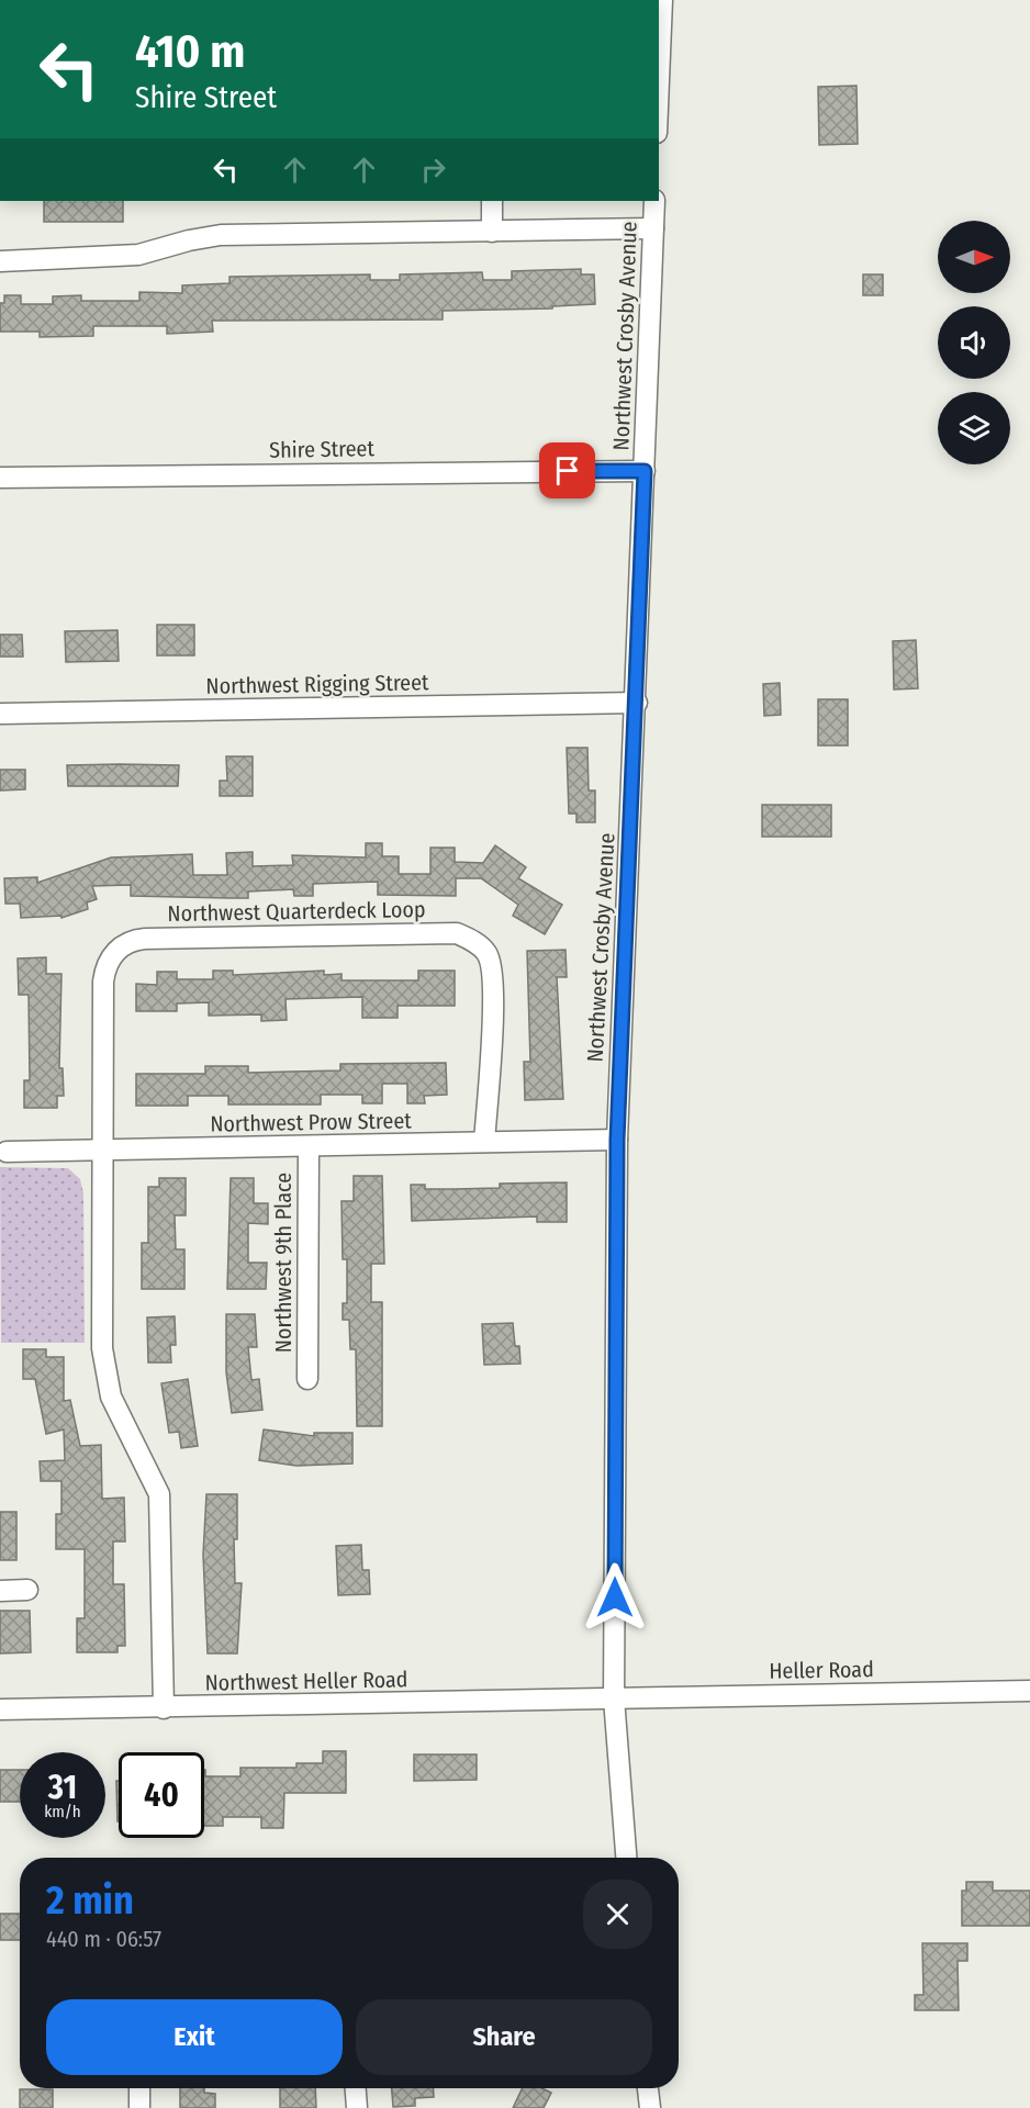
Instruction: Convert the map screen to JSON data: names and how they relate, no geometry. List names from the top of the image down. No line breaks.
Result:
{"streets":{"street":["Northwest Crosby Avenue","Shire Street","Northwest Rigging Street","Northwest Quarterdeck Loop","Northwest Prow Street","Northwest 9th Place","Heller Road","Northwest Heller Road"]},"crossings":[["Northwest Crosby Avenue","Shire Street"],["Northwest Crosby Avenue","Northwest Rigging Street"],["Northwest Crosby Avenue","Northwest Prow Street"],["Northwest Crosby Avenue","Heller Road"],["Northwest Crosby Avenue","Northwest Heller Road"],["Northwest Quarterdeck Loop","Northwest Prow Street"],["Northwest Quarterdeck Loop","Northwest Heller Road"],["Northwest Prow Street","Northwest 9th Place"],["Heller Road","Northwest Heller Road"]],"north":"right","page":{"turn":["410 m","Shire Street"],"speed":"31 km/h","limit":"40","heading":["2 min","440 m · 06:57"],"buttons":["Exit","Share"]}}
